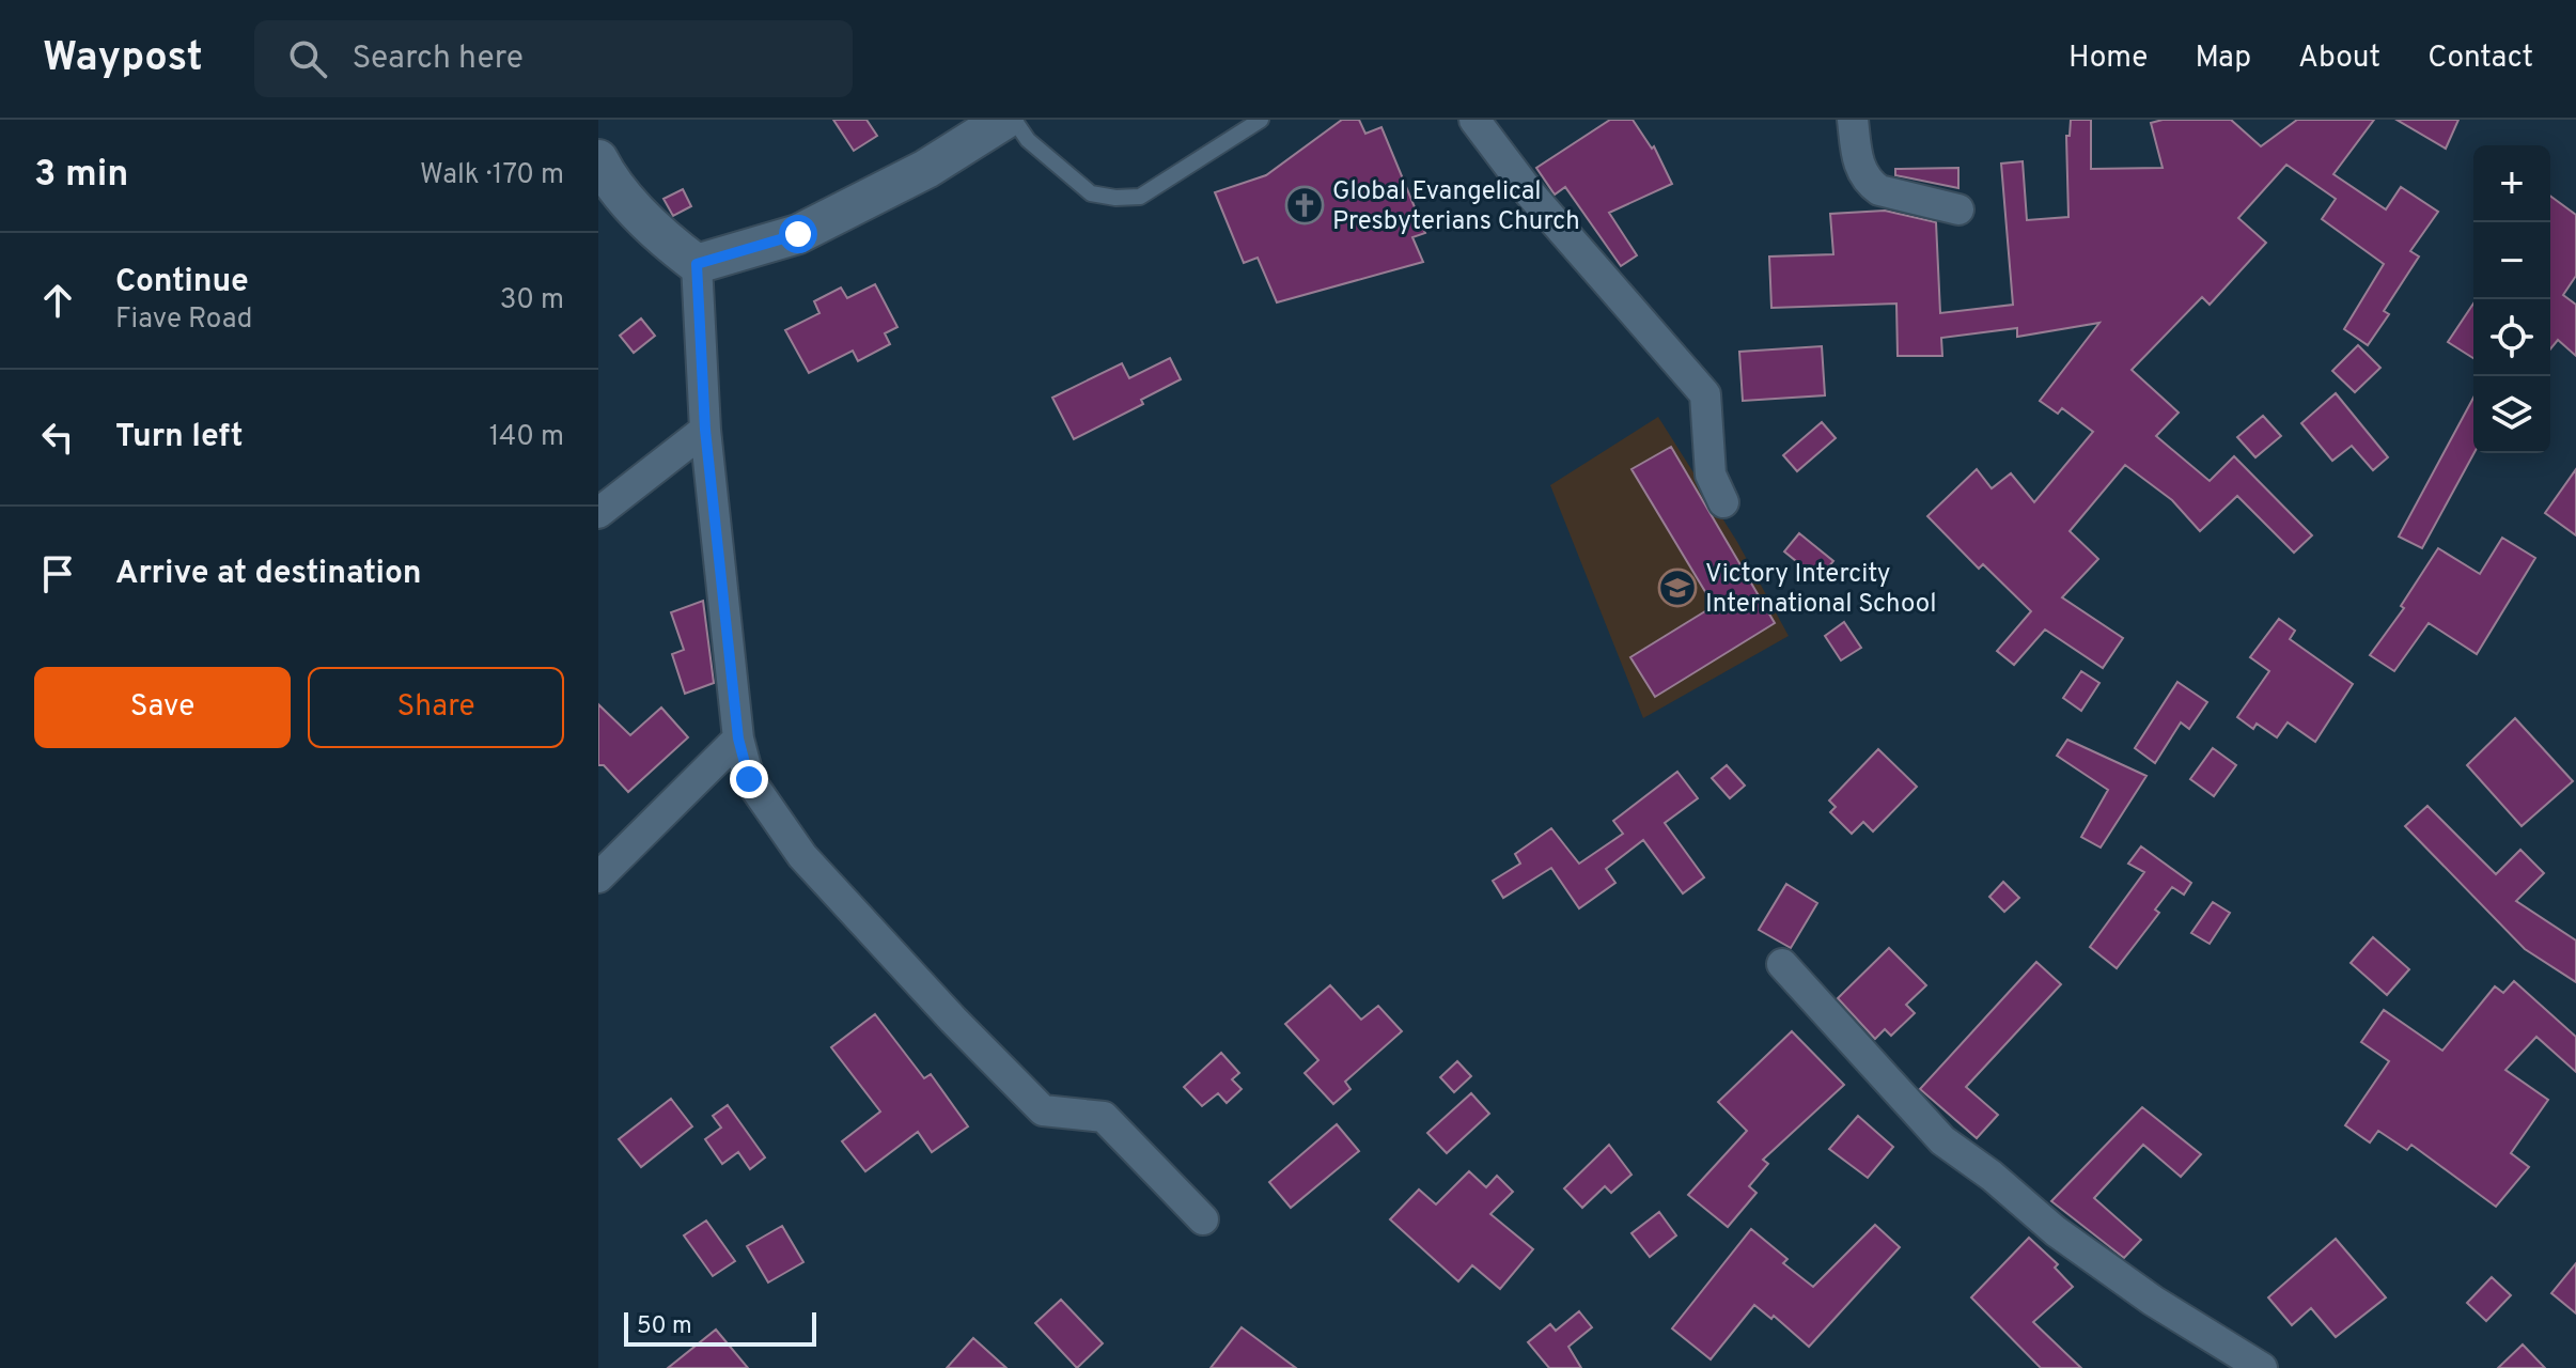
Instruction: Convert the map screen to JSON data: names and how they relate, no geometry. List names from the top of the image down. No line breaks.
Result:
{"places":{"church":["Global Evangelical Presbyterians Church"],"school or university":["Victory Intercity International School"]},"scale_bar":"50 m","page":{"header":"Waypost","search":"Search here","nav":["Home","Map","About","Contact"],"heading":["3 min","Walk · 170 m"],"map_buttons":["+","−"],"list":[["Continue","Fiave Road","30 m"],["Turn left","140 m"],"Arrive at destination"],"buttons":["Save","Share"],"scale":"50 m"}}
